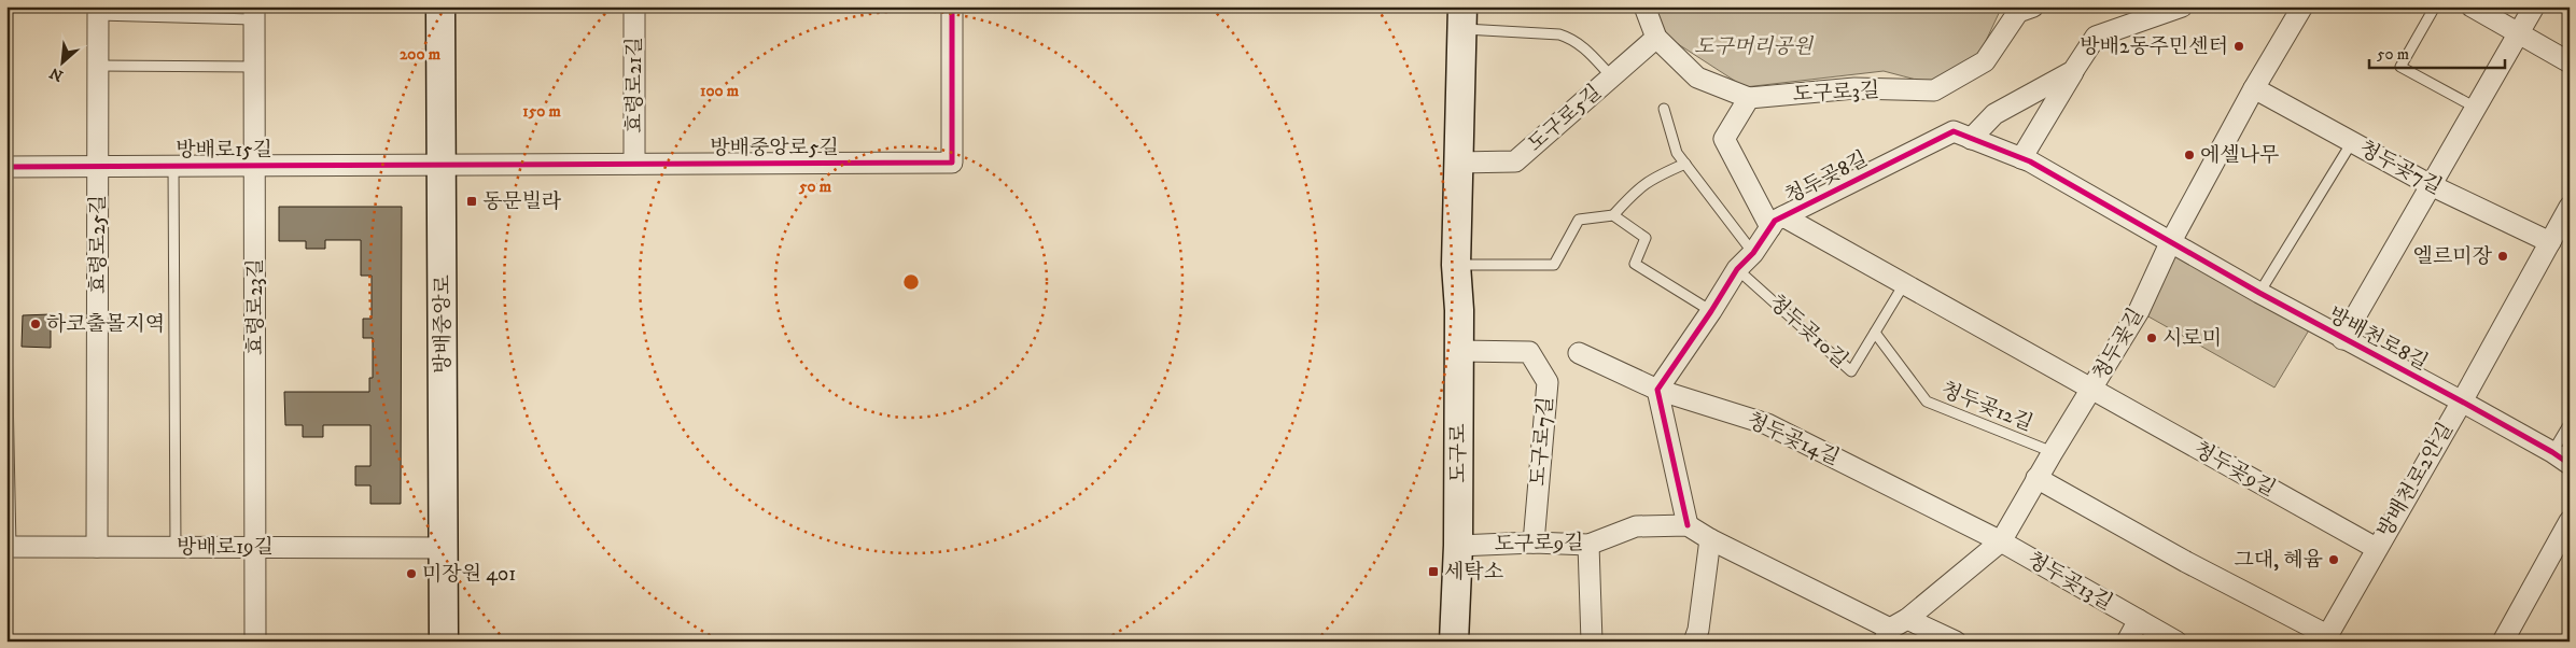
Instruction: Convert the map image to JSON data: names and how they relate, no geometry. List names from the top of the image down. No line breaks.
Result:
{"streets":{"street":["효령로21길","도구로3길","도구로5길","방배중앙로5길","방배로15길","청두곶7길","청두곶8길","효령로25길","효령로23길","방배중앙로","방배천로8길","청두곶길","청두곶14길","도구로7길","도구로","청두곶9길","방배천로2안길","도구로9길","방배로19길","청두곶13길"],"lane":["청두곶10길","청두곶12길"]},"crossings":[["효령로21길","방배중앙로5길"],["도구로3길","도구로5길"],["도구로3길","청두곶8길"],["도구로5길","도구로"],["방배중앙로5길","방배로15길"],["방배중앙로5길","방배중앙로"],["방배로15길","효령로25길"],["방배로15길","효령로23길"],["방배로15길","방배중앙로"],["방배로15길","방배로19길"],["청두곶7길","방배천로8길"],["청두곶7길","청두곶길"],["청두곶7길","방배천로2안길"],["청두곶8길","청두곶10길"],["청두곶8길","방배천로8길"],["청두곶8길","청두곶길"],["청두곶8길","청두곶14길"],["효령로25길","효령로23길"],["효령로25길","방배로19길"],["효령로23길","방배로19길"],["방배중앙로","방배로19길"],["청두곶10길","청두곶12길"],["방배천로8길","청두곶길"],["방배천로8길","방배천로2안길"],["청두곶길","청두곶12길"],["청두곶길","청두곶14길"],["청두곶길","청두곶9길"],["청두곶길","청두곶13길"],["청두곶14길","청두곶13길"],["도구로7길","도구로"],["도구로7길","도구로9길"],["도구로","도구로9길"],["청두곶9길","방배천로2안길"]],"parks":["도구머리공원"],"places":{"other":["방배2동주민센터","에셀나무","엘르미장","하코출몰지역","시로미","그대, 혜윰","미장원 401"],"transit":["동문빌라","세탁소"]},"scale_bar":"50 m","north":"bottom left","rings":["200 m","100 m","150 m","50 m"]}
